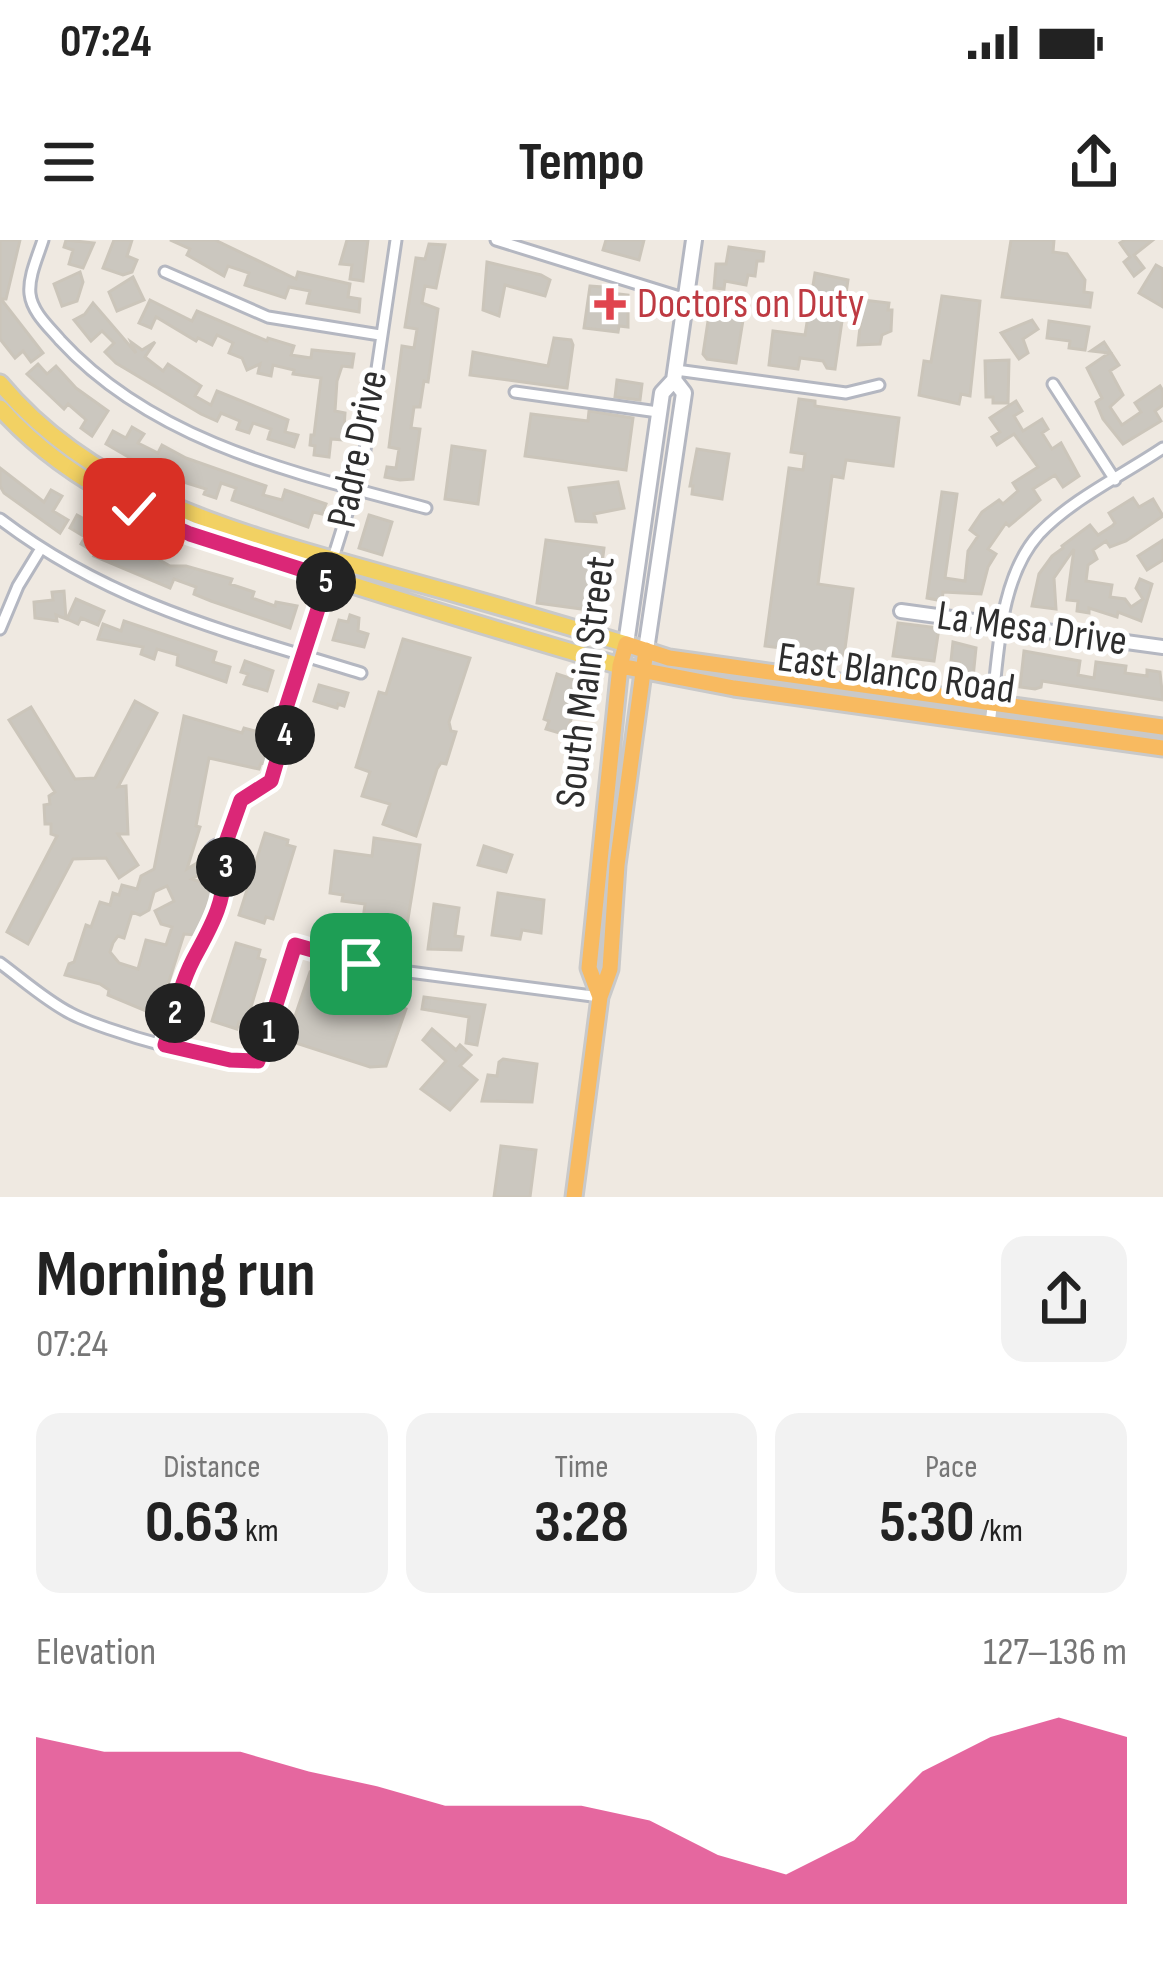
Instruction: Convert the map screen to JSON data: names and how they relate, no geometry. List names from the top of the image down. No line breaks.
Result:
{"streets":{"highway":["East Blanco Road","South Main Street"],"street":["Padre Drive","La Mesa Drive"]},"crossings":[["East Blanco Road","South Main Street"]],"places":{"health":["Doctors on Duty"]},"page":{"status":"07:24","header":"Tempo","pins":["5","4","3","2","1"],"heading":["Morning run","07:24"],"stats":[["Distance","0.63 km"],["Time","3:28"],["Pace","5:30 /km"]],"chart":["Elevation","127–136 m"]}}
